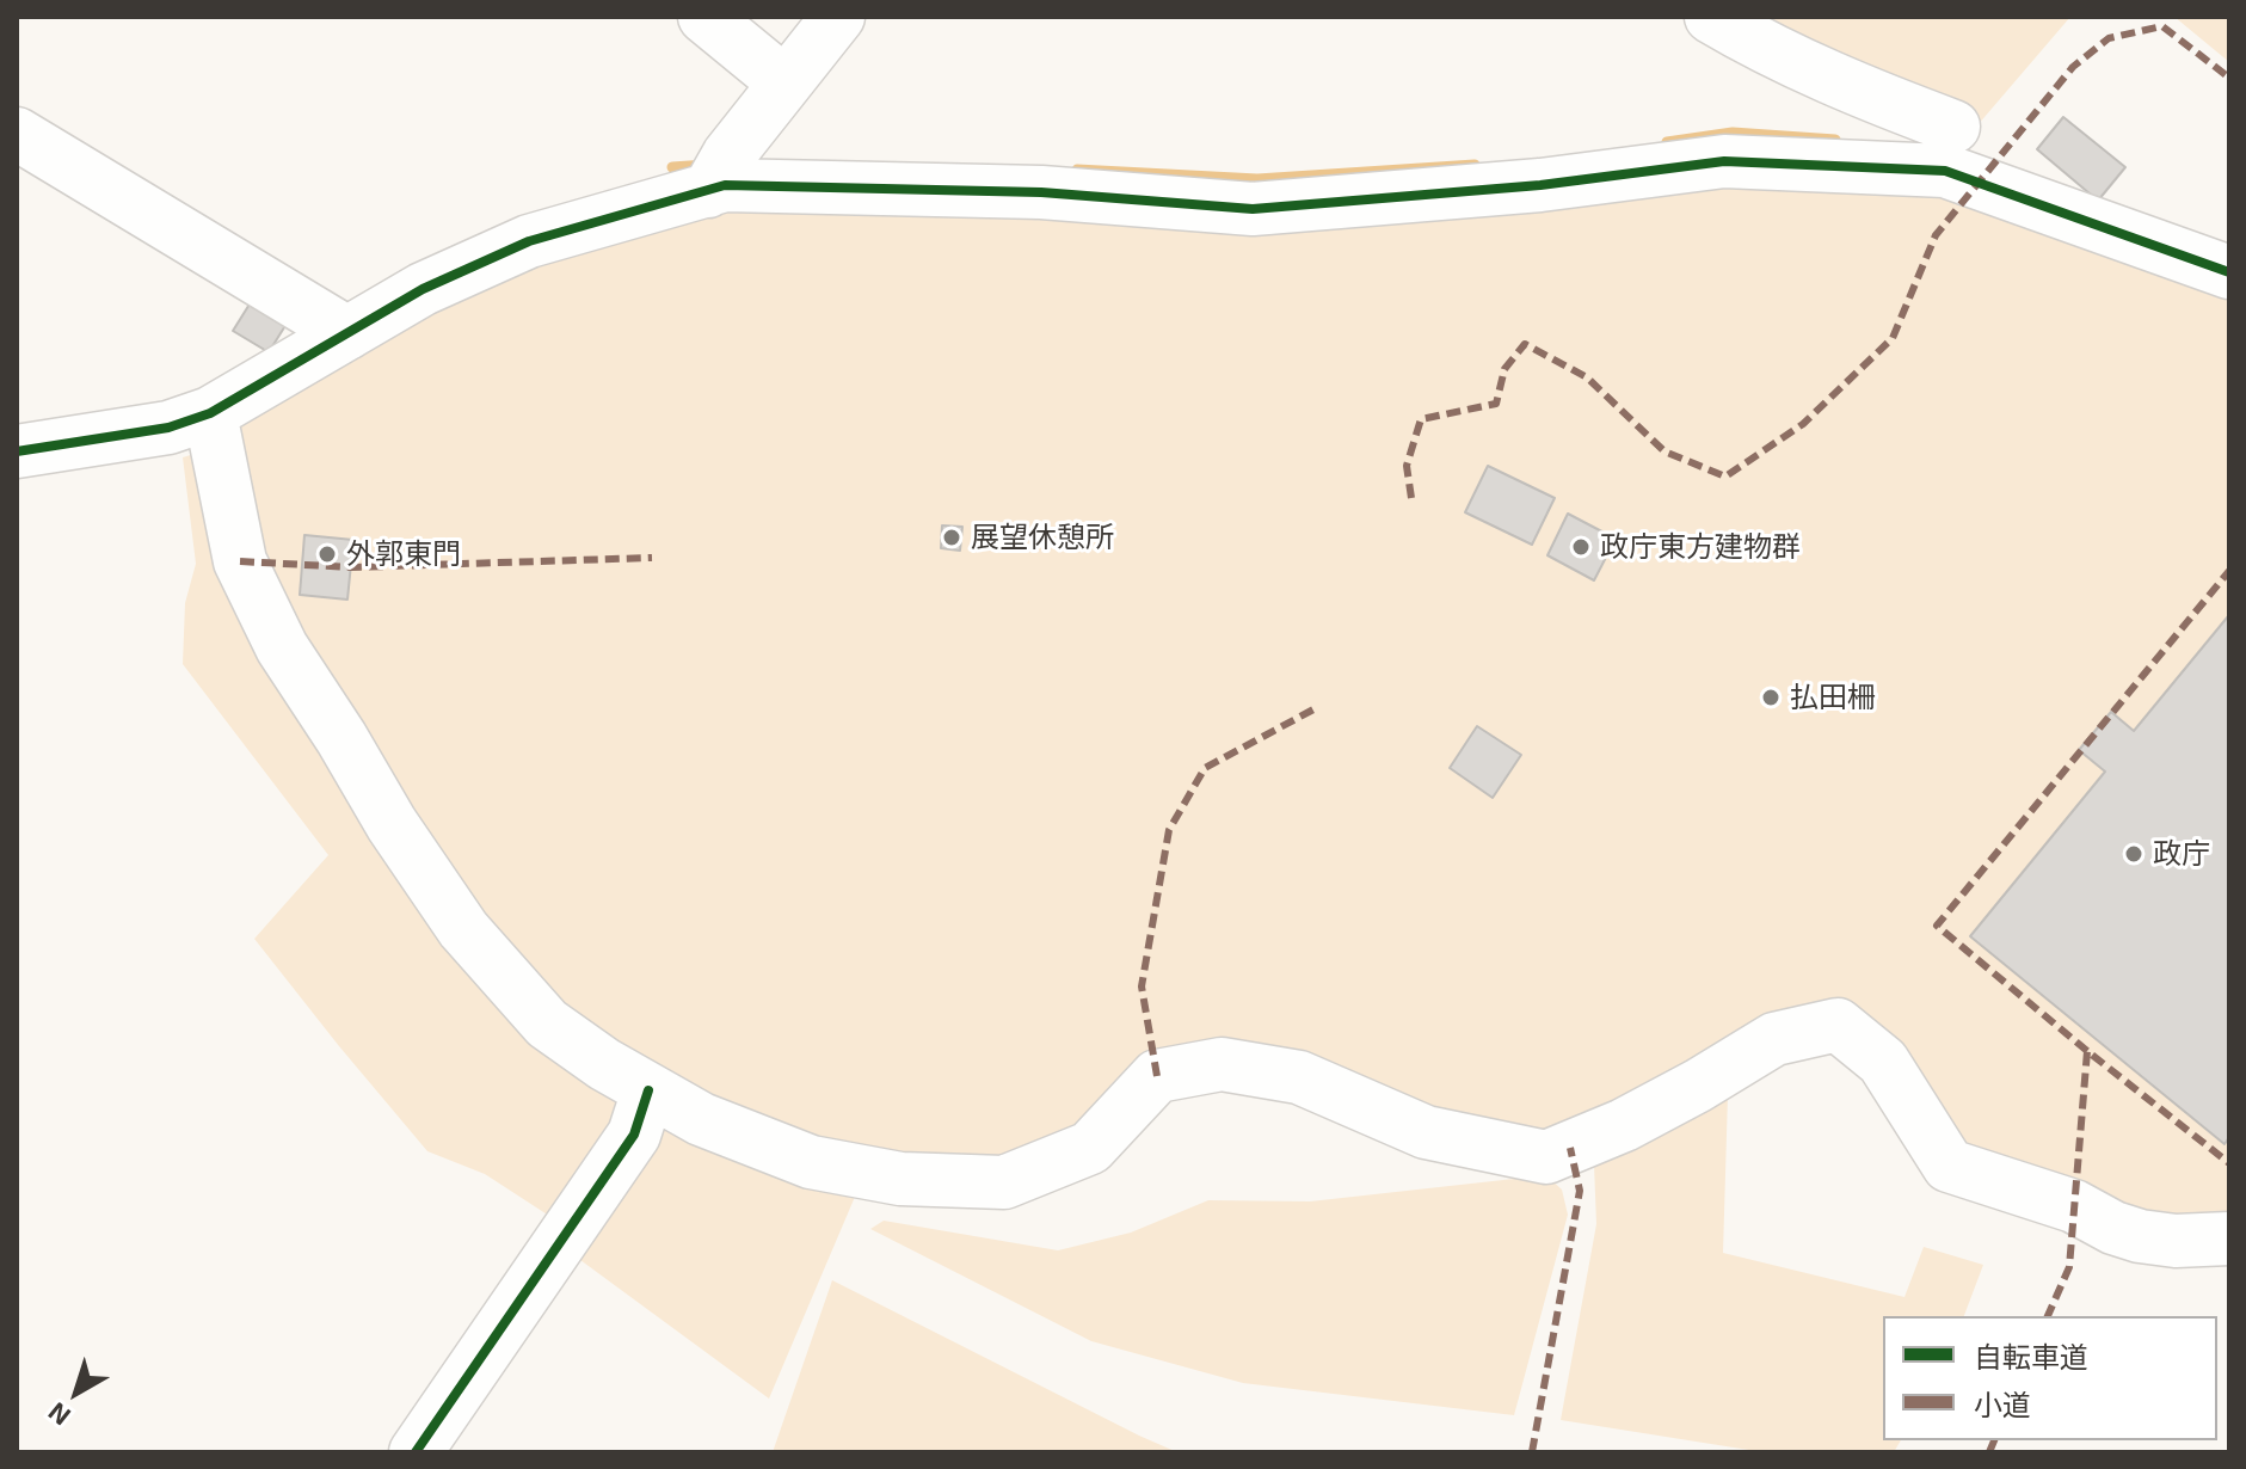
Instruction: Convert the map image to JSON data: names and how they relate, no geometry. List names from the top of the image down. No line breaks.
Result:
{"places":["展望休憩所","政庁東方建物群","外郭東門","払田柵","政庁"],"legend":["自転車道","小道"],"north":"bottom left"}
